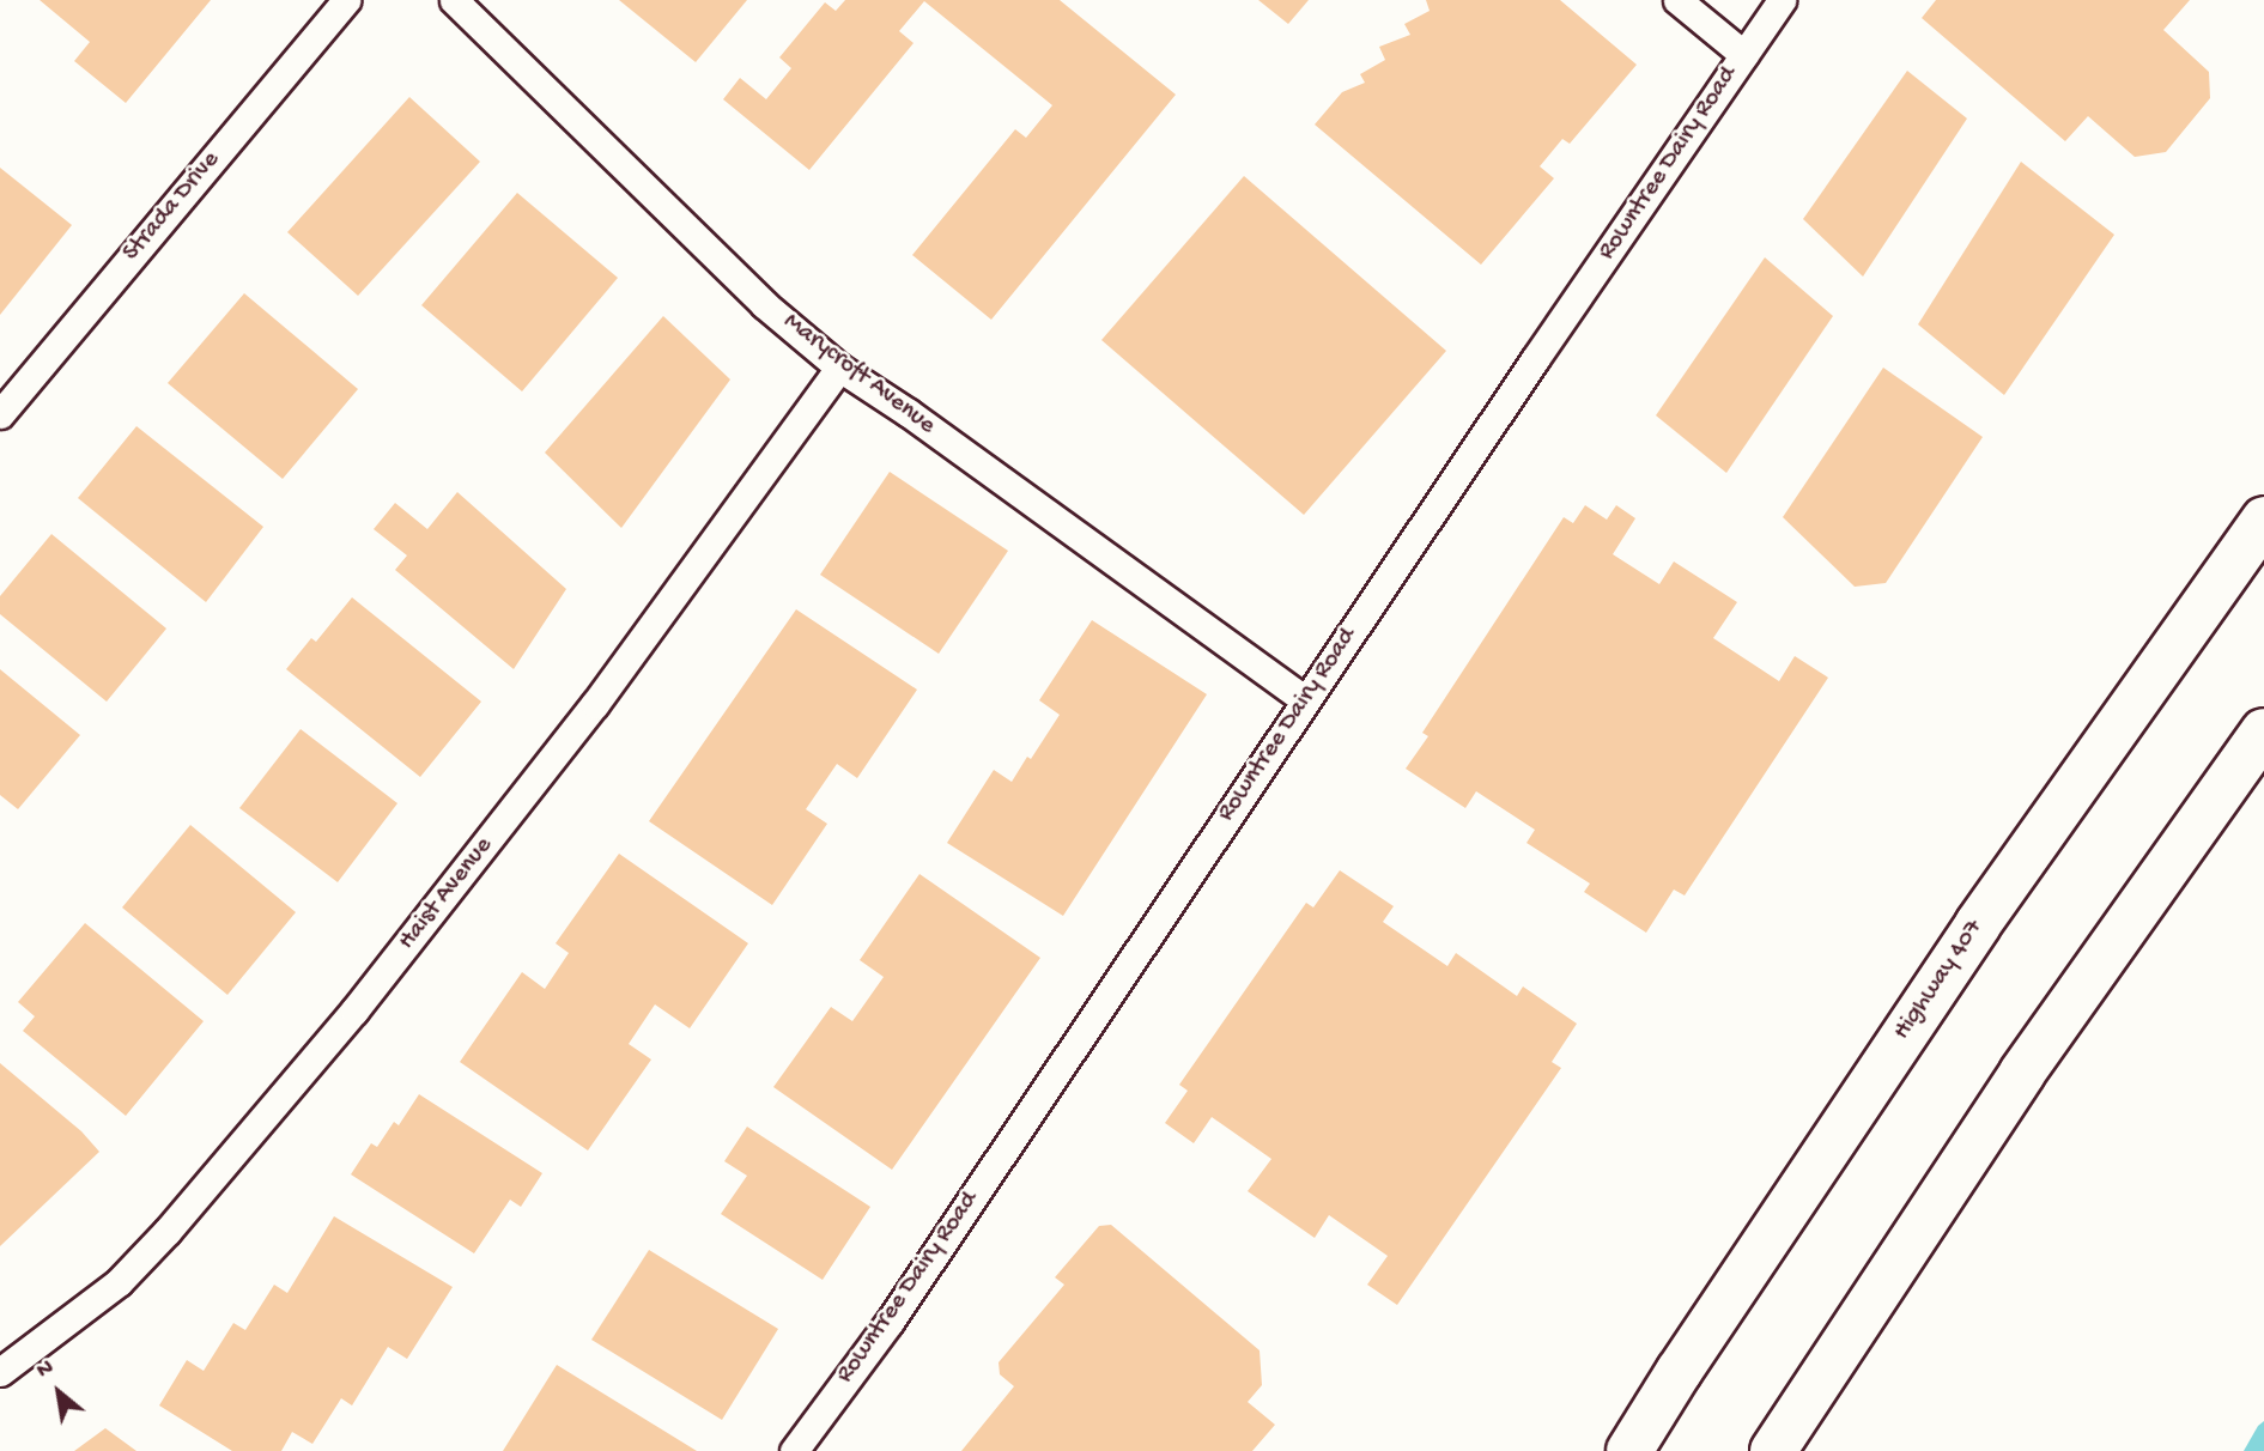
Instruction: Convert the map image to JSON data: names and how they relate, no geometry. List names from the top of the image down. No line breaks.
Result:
{"streets":{"highway":["Highway 407"],"street":["Rowntree Dairy Road","Strada Drive","Marycroft Avenue","Haist Avenue"]},"crossings":[["Rowntree Dairy Road","Marycroft Avenue"],["Marycroft Avenue","Haist Avenue"]],"north":"top left"}
